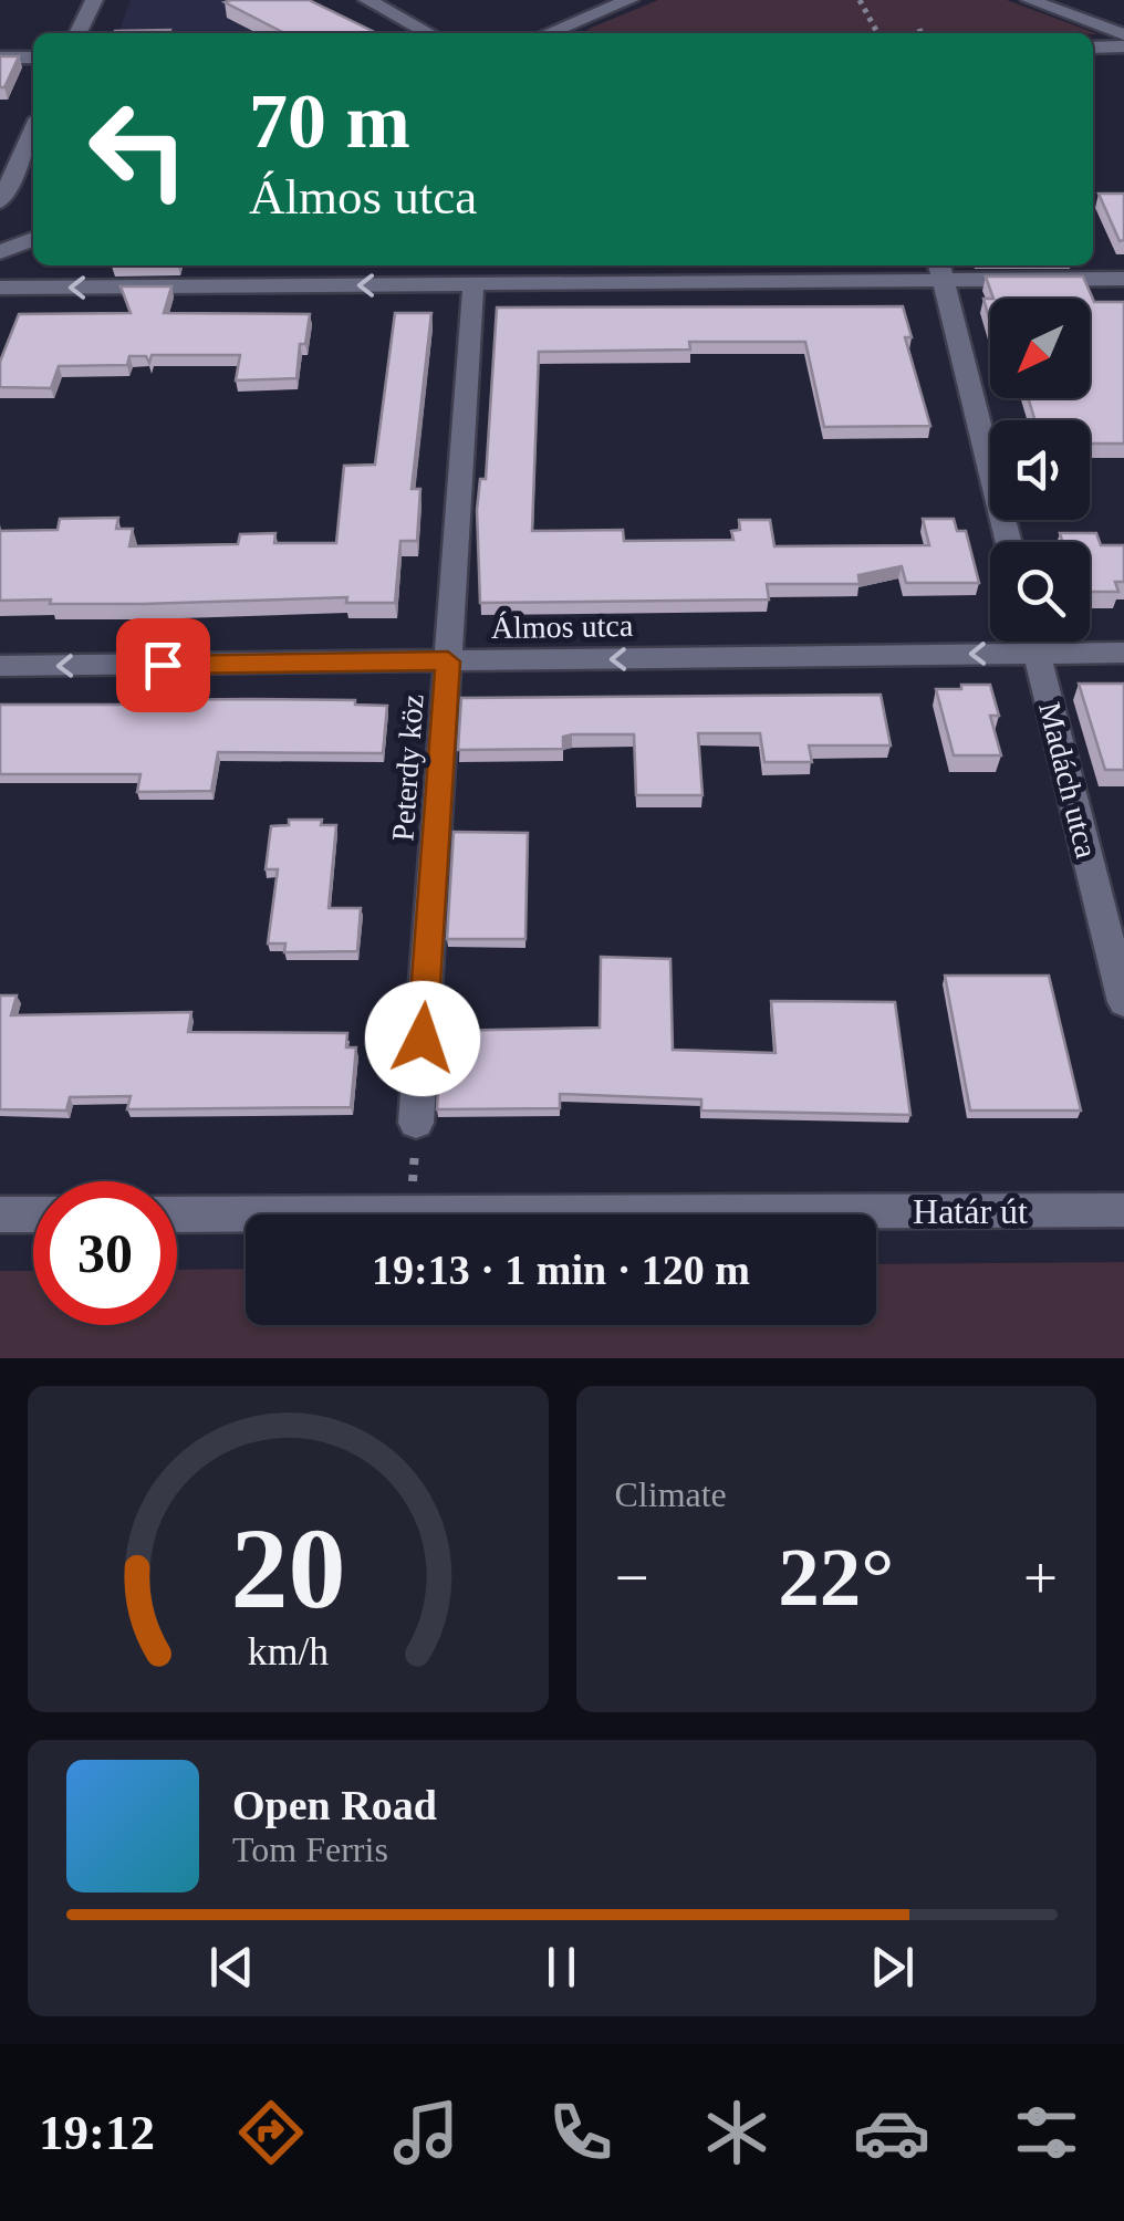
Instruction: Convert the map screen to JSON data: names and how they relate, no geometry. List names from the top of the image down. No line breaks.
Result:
{"streets":{"street":["Álmos utca","Peterdy köz","Madách utca","Határ út"]},"crossings":[["Álmos utca","Peterdy köz"],["Álmos utca","Madách utca"]],"one_way":["Álmos utca"],"north":"bottom left","page":{"turn":["70 m","Álmos utca"],"limit":"30","trip":"19:13 · 1 min · 120 m","tile":"Climate","heat":["−","22°","+"],"song":["Open Road","Tom Ferris"],"tabs":"19:12","gauge":["20","km/h"]}}
